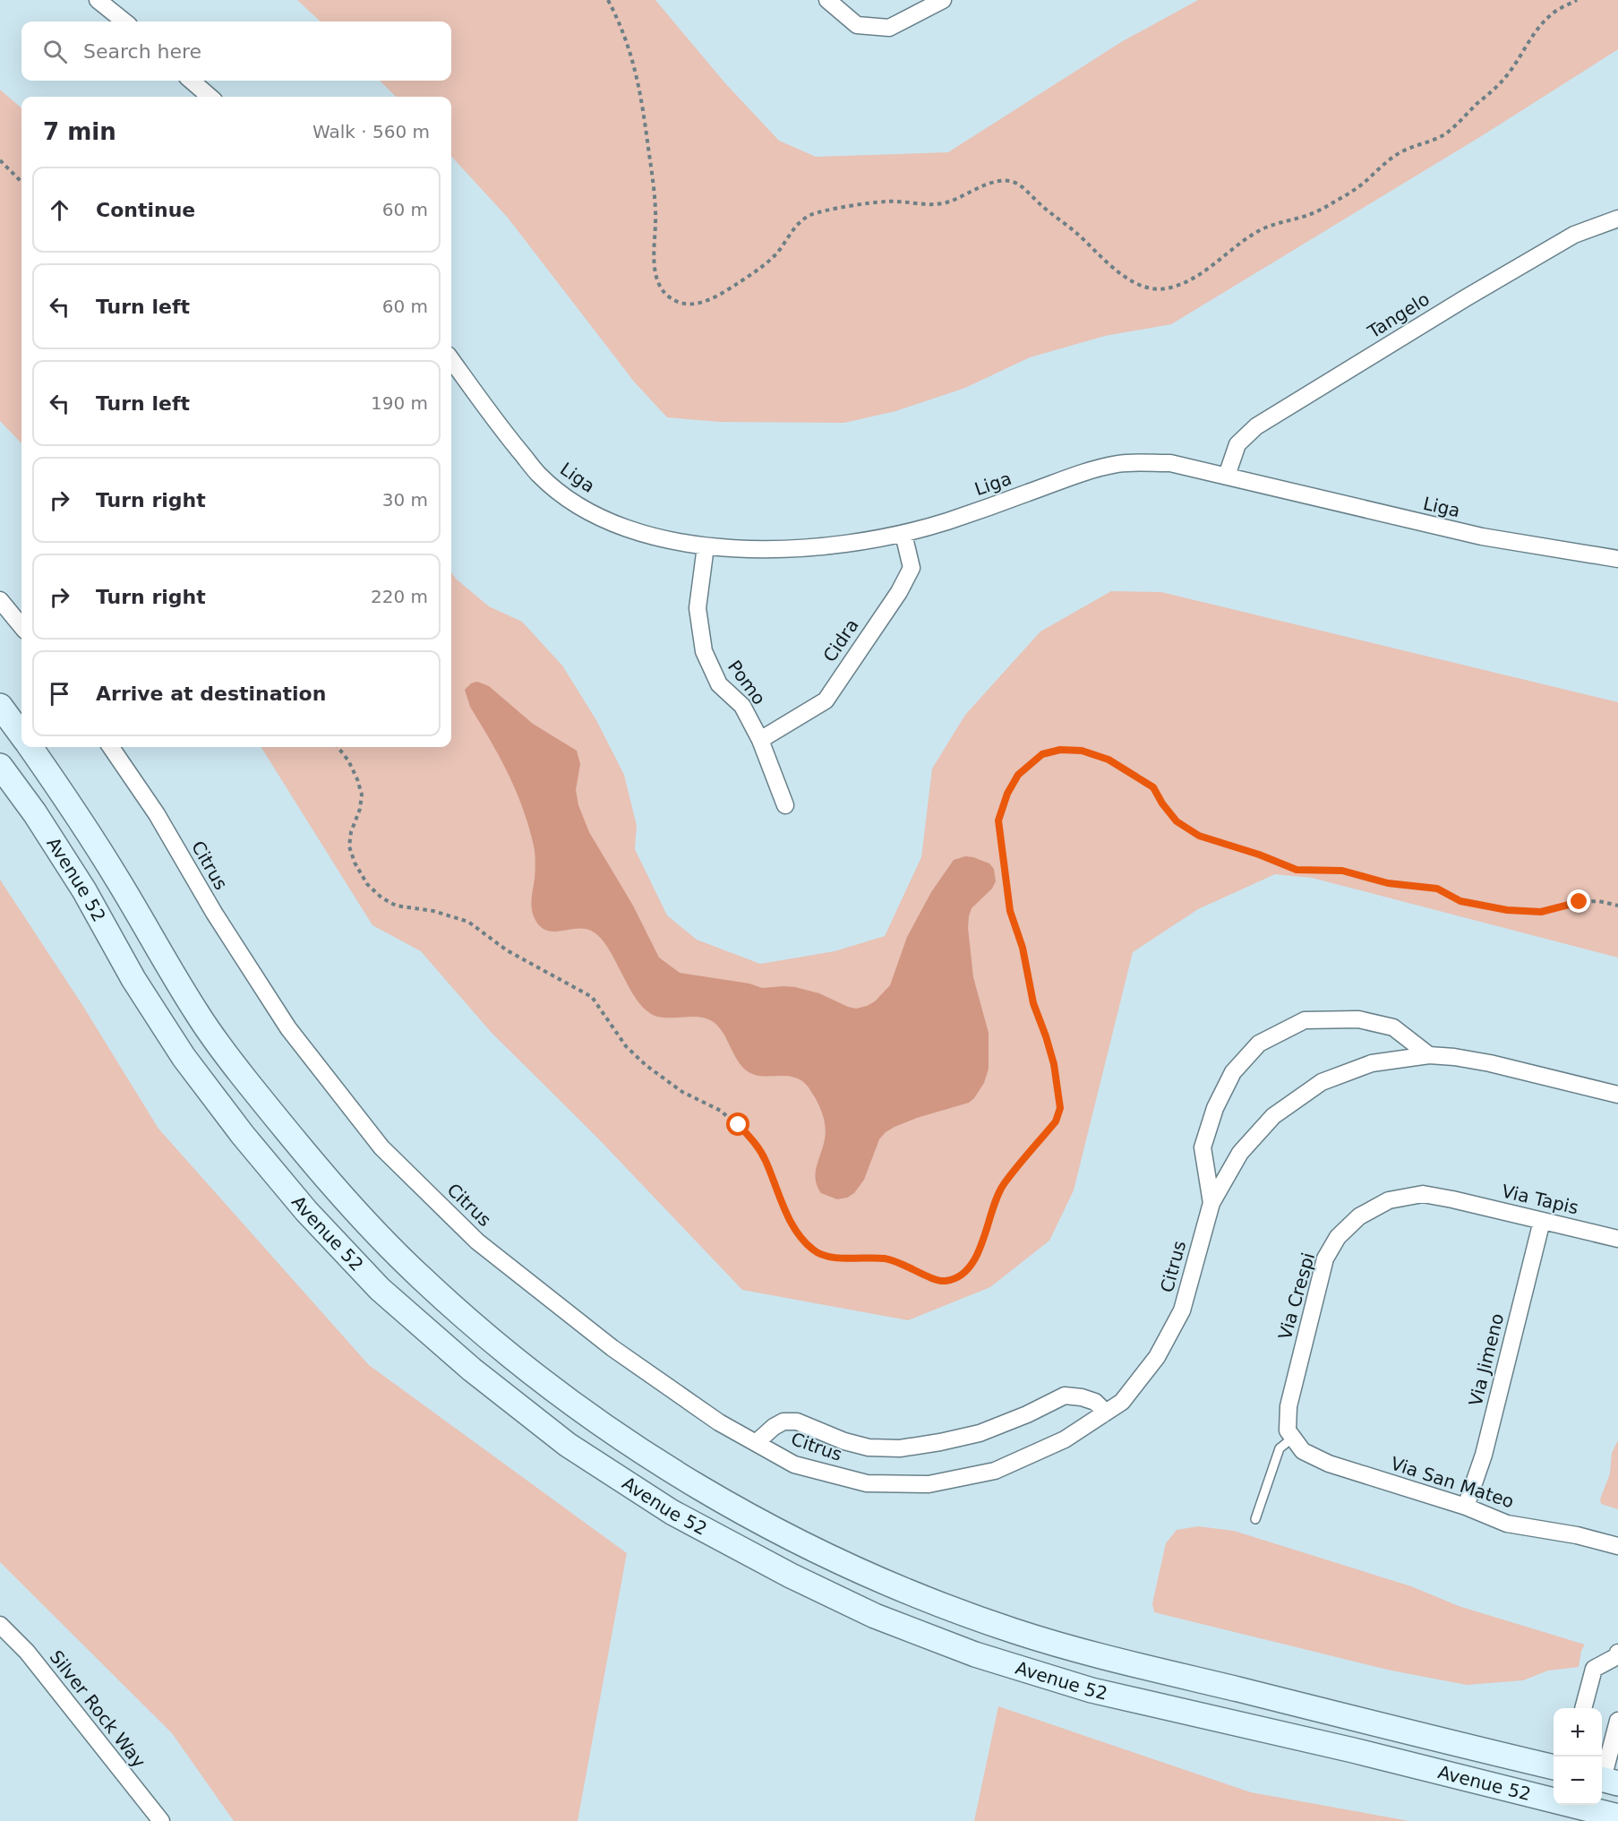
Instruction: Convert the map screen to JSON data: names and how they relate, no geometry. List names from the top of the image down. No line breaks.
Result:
{"streets":{"main road":["Avenue 52"],"street":["Tangelo","Liga","Cidra","Pomo","Citrus","Via Tapis","Via Crespi","Via Jimeno","Via San Mateo","Silver Rock Way"]},"crossings":[["Tangelo","Liga"],["Liga","Cidra"],["Liga","Pomo"],["Cidra","Pomo"],["Via Tapis","Via Crespi"],["Via Tapis","Via Jimeno"],["Via Crespi","Via San Mateo"],["Via Jimeno","Via San Mateo"]],"page":{"search":"Search here","heading":["7 min","Walk · 560 m"],"list":[["Continue","60 m"],["Turn left","60 m"],["Turn left","190 m"],["Turn right","30 m"],["Turn right","220 m"],"Arrive at destination"],"map_buttons":["+","−"]}}
